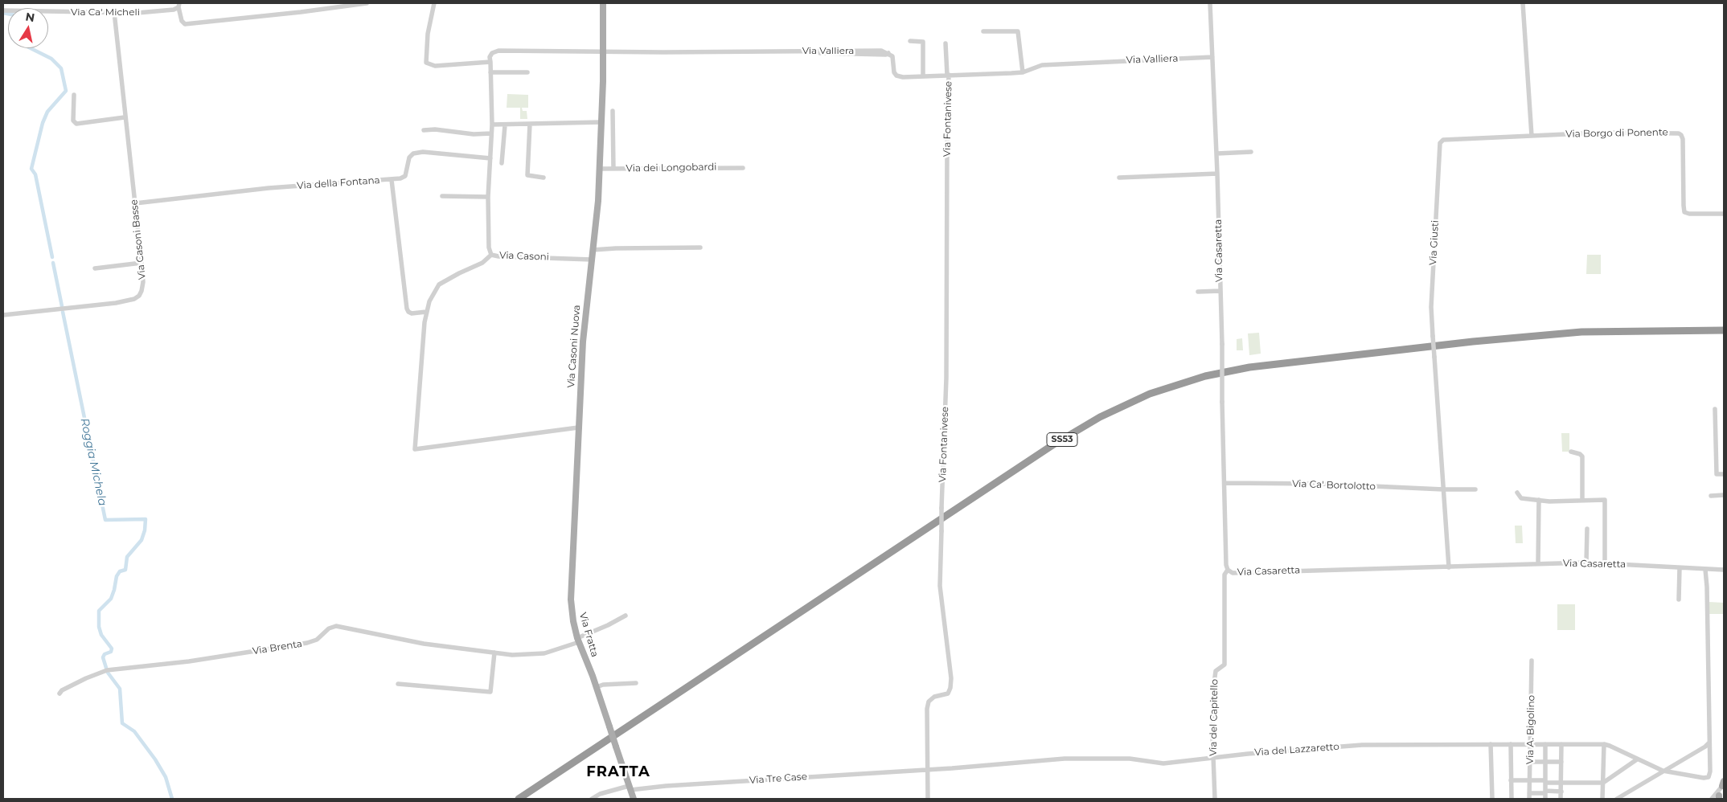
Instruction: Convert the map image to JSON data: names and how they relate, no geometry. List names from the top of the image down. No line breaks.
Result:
{"streets":{"highway":["SS53"],"main road":["Via Casoni Nuova","Via Fratta"],"street":["Via Ca' Micheli","Via Valliera","Via Fontanivese","Via Borgo di Ponente","Via dei Longobardi","Via della Fontana","Via Casoni Basse","Via Giusti","Via Casaretta","Via Casoni","Via Ca' Bortolotto","Via Brenta","Via del Capitello","Via A. Bigolino","Via del Lazzaretto","Via Tre Case"]},"crossings":[["Via Ca' Micheli","Via Casoni Basse"],["Via Valliera","Via Fontanivese"],["Via Valliera","Via Casaretta"],["Via Valliera","Via Casoni"],["Via Valliera","Via Casoni Nuova"],["Via Fontanivese","Via del Lazzaretto"],["Via Fontanivese","Via Tre Case"],["Via Borgo di Ponente","Via Giusti"],["Via dei Longobardi","Via Casoni Nuova"],["Via della Fontana","Via Casoni Basse"],["Via Giusti","Via Casaretta"],["Via Giusti","Via Ca' Bortolotto"],["Via Casaretta","Via Ca' Bortolotto"],["Via Casaretta","Via del Capitello"],["Via Casoni","Via Casoni Nuova"],["Via Casoni Nuova","Via Fratta"],["Via Fratta","Via Brenta"],["Via Fratta","Via Tre Case"],["Via del Capitello","Via del Lazzaretto"],["Via A. Bigolino","Via del Lazzaretto"],["Via del Lazzaretto","Via Tre Case"]],"districts":["FRATTA"],"water":["Roggia Michela"],"north":"top"}
